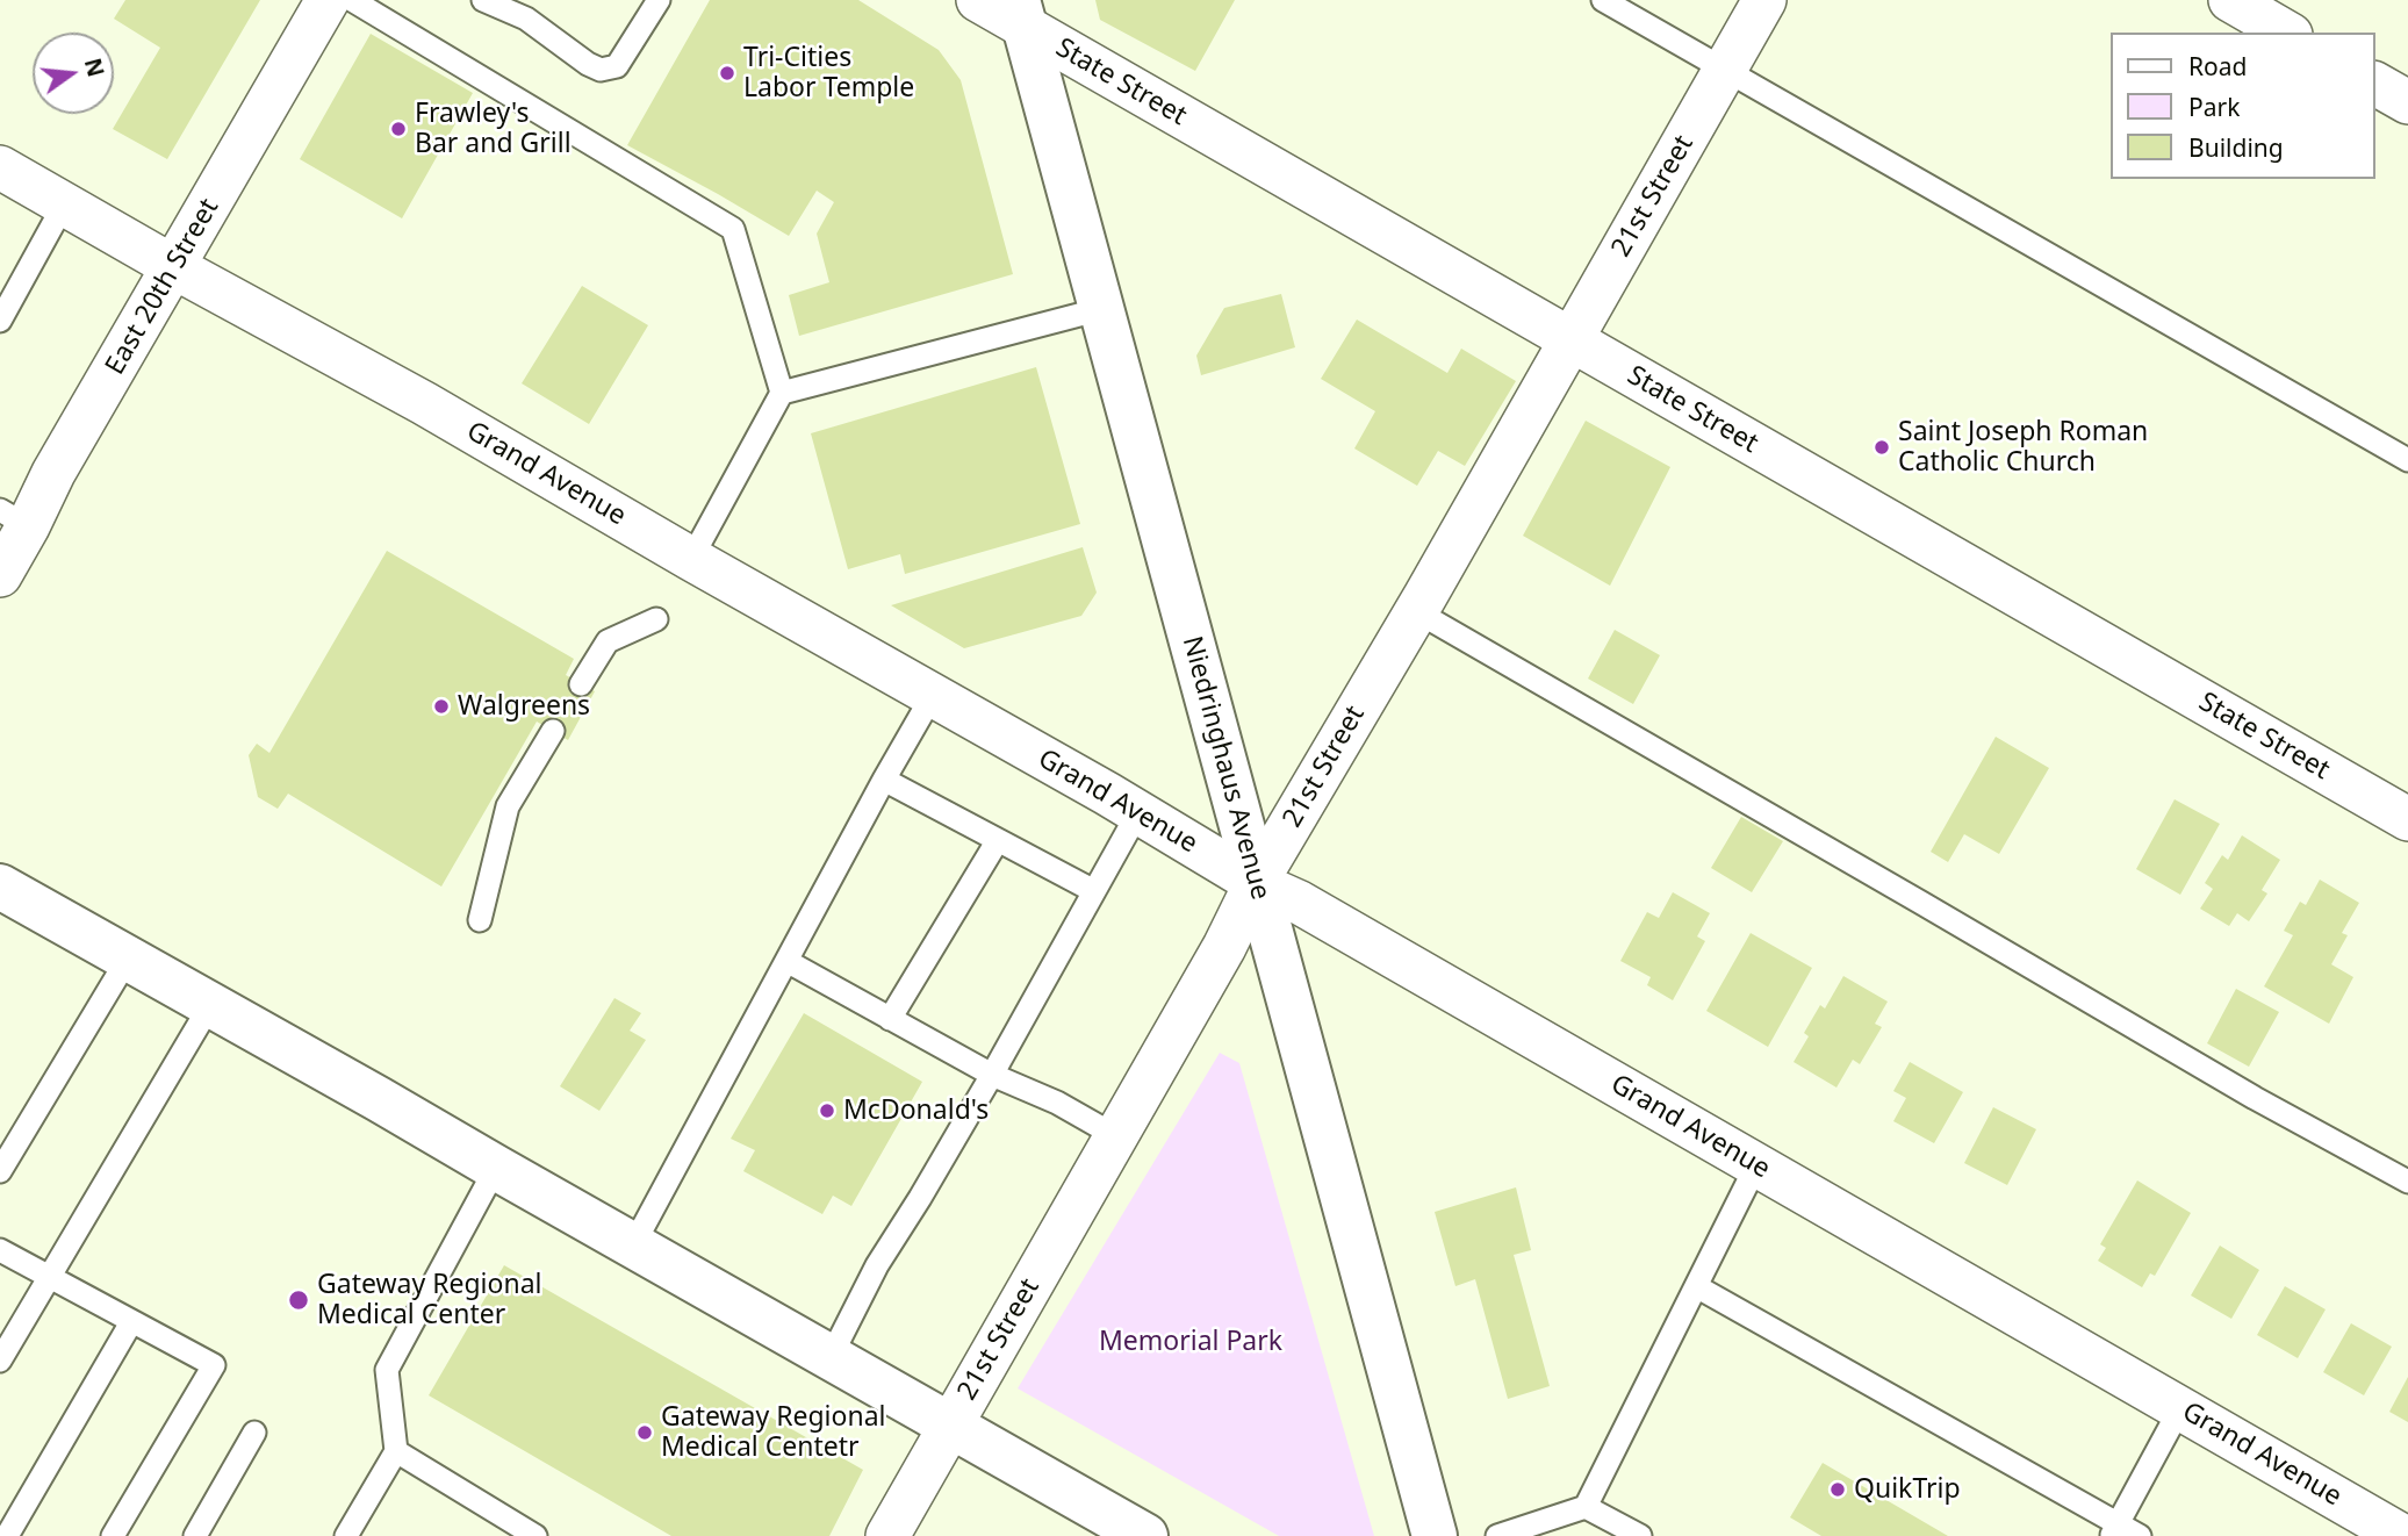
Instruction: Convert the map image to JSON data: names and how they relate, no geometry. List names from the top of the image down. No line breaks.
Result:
{"streets":{"street":["State Street","21st Street","East 20th Street","Grand Avenue","Niedringhaus Avenue"]},"crossings":[["State Street","21st Street"],["State Street","Niedringhaus Avenue"],["21st Street","Grand Avenue"],["21st Street","Niedringhaus Avenue"],["East 20th Street","Grand Avenue"],["Grand Avenue","Niedringhaus Avenue"]],"parks":["Memorial Park"],"places":["Tri-Cities Labor Temple","Frawley's Bar and Grill","Saint Joseph Roman Catholic Church","Walgreens","McDonald's","Gateway Regional Medical Center","Gateway Regional Medical Centetr","QuikTrip"],"legend":["Road","Park","Building"],"north":"right"}
